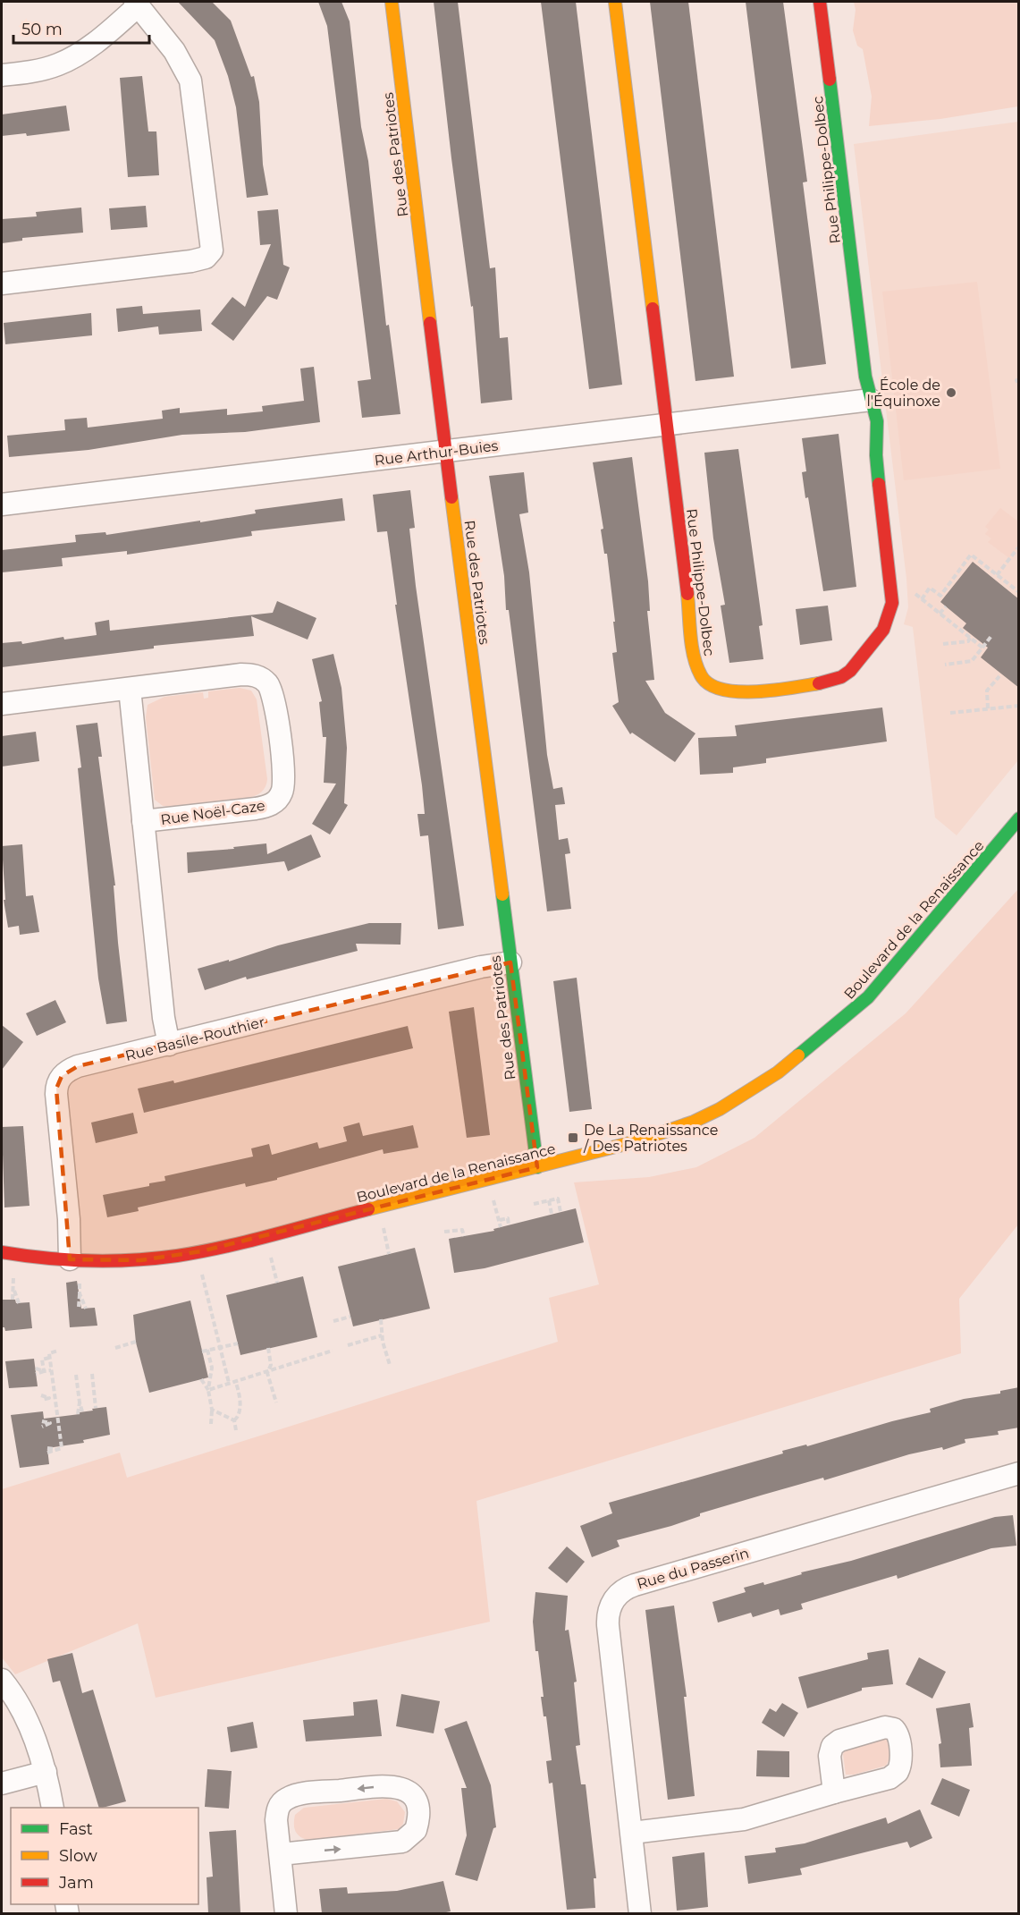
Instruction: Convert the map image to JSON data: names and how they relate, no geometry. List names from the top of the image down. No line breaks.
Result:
{"streets":{"street":["Rue des Patriotes","Rue Philippe-Dolbec","Rue Arthur-Buies","Rue Noël-Caze","Boulevard de la Renaissance","Rue Basile-Routhier","Rue du Passerin"]},"crossings":[["Rue des Patriotes","Rue Arthur-Buies"],["Rue des Patriotes","Boulevard de la Renaissance"],["Rue des Patriotes","Rue Basile-Routhier"],["Rue Philippe-Dolbec","Rue Arthur-Buies"],["Rue Noël-Caze","Rue Basile-Routhier"],["Boulevard de la Renaissance","Rue Basile-Routhier"]],"places":{"other":["École de l'Équinoxe"],"transit":["De La Renaissance / Des Patriotes"]},"legend":["Fast","Slow","Jam"],"scale_bar":"50 m"}
